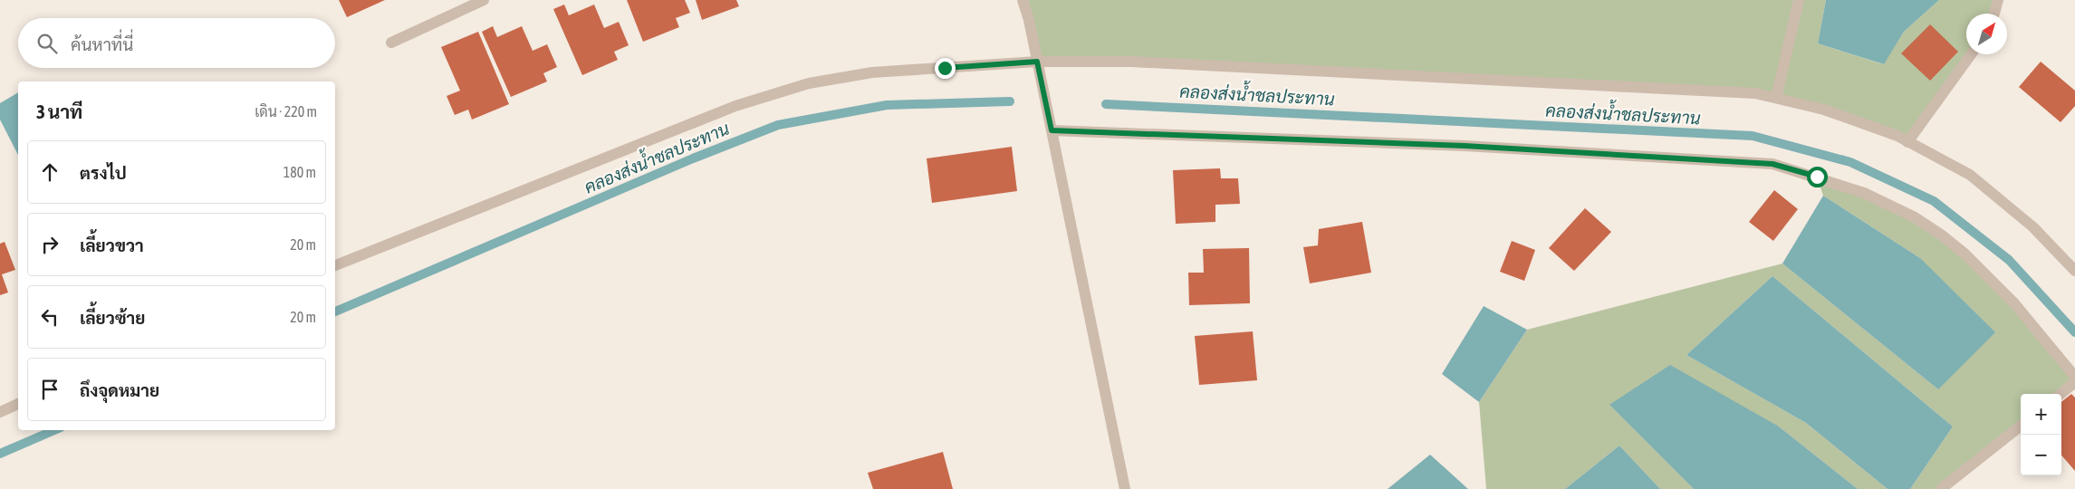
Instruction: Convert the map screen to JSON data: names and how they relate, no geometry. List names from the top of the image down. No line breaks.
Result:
{"water":["คลองส่งน้ำชลประทาน"],"north":"top right","page":{"search":"ค้นหาที่นี่","heading":["3 นาที","เดิน · 220 m"],"list":[["ตรงไป","180 m"],["เลี้ยวขวา","20 m"],["เลี้ยวซ้าย","20 m"],"ถึงจุดหมาย"],"map_buttons":["+","−"]}}
